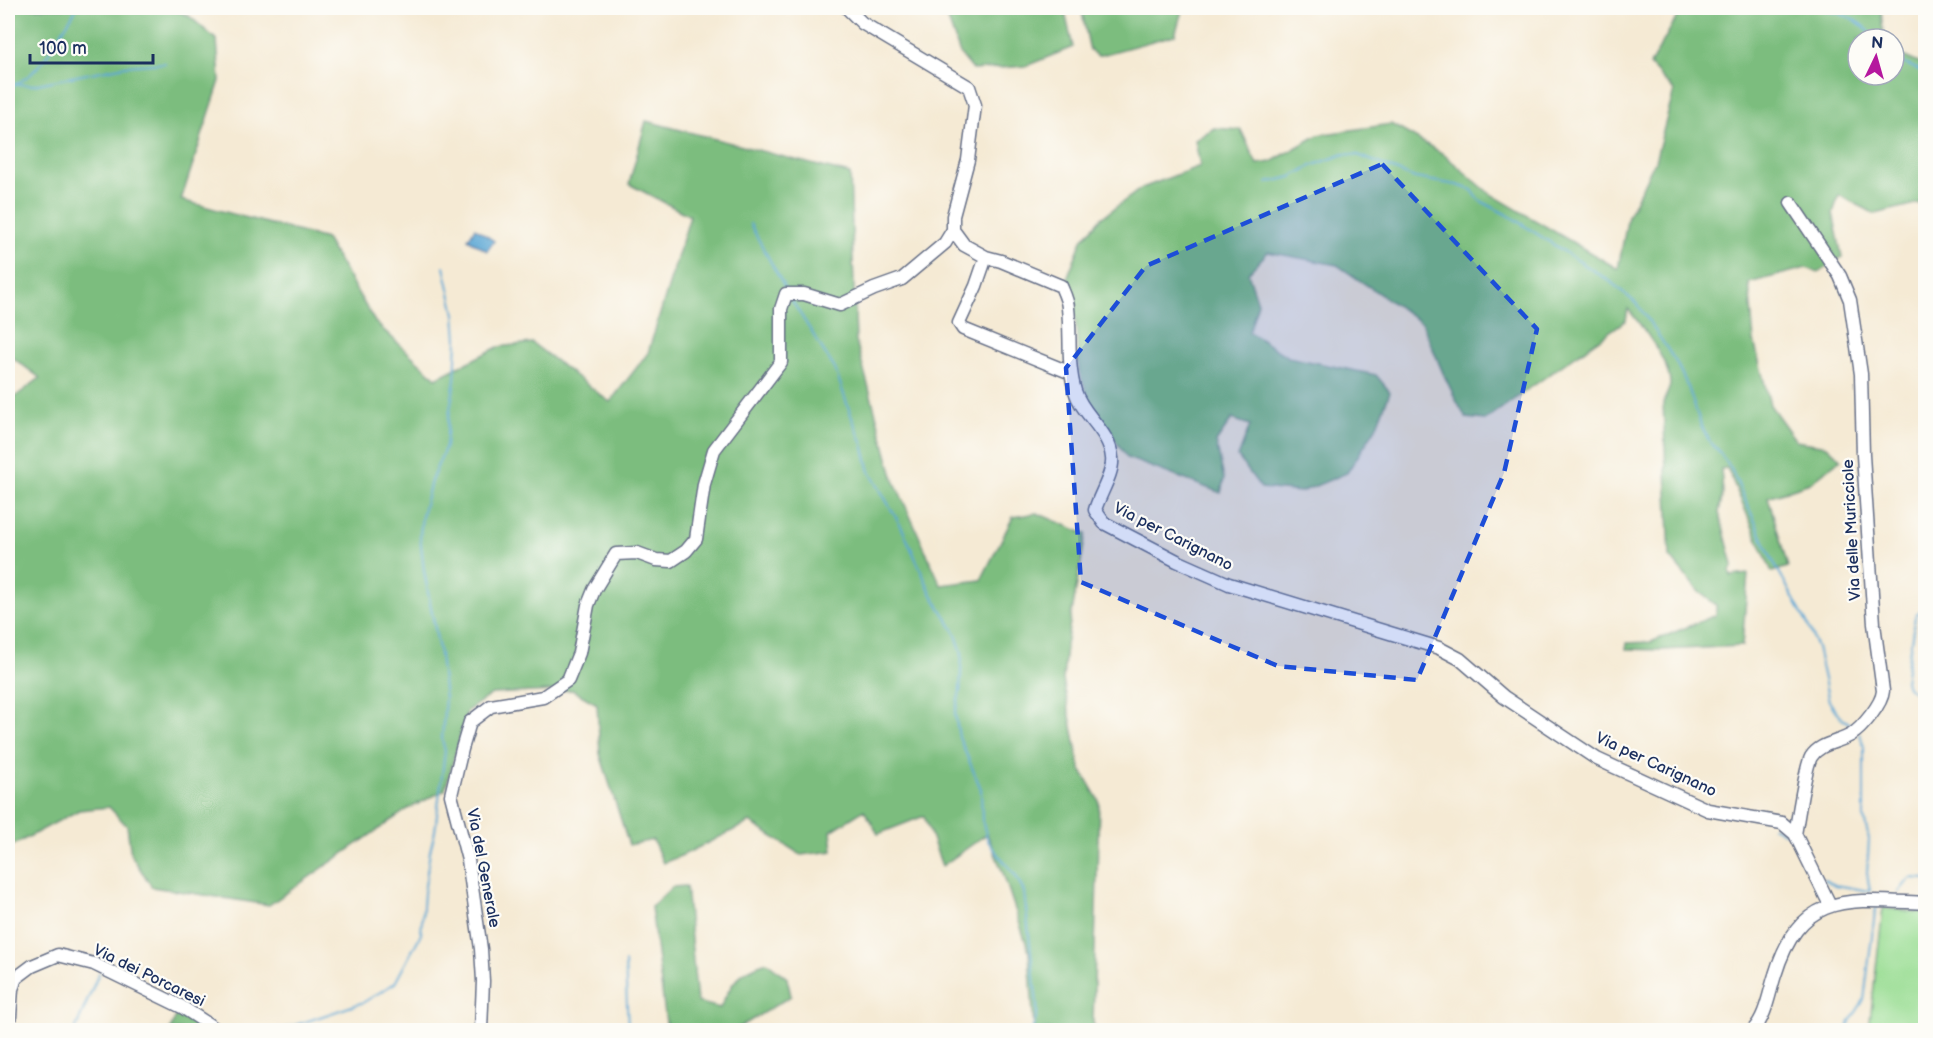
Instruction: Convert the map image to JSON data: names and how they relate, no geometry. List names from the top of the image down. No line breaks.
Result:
{"streets":{"street":["Via delle Muricciole","Via per Carignano","Via del Generale","Via dei Porcaresi"]},"crossings":[["Via delle Muricciole","Via per Carignano"],["Via per Carignano","Via del Generale"]],"scale_bar":"100 m","north":"top"}
